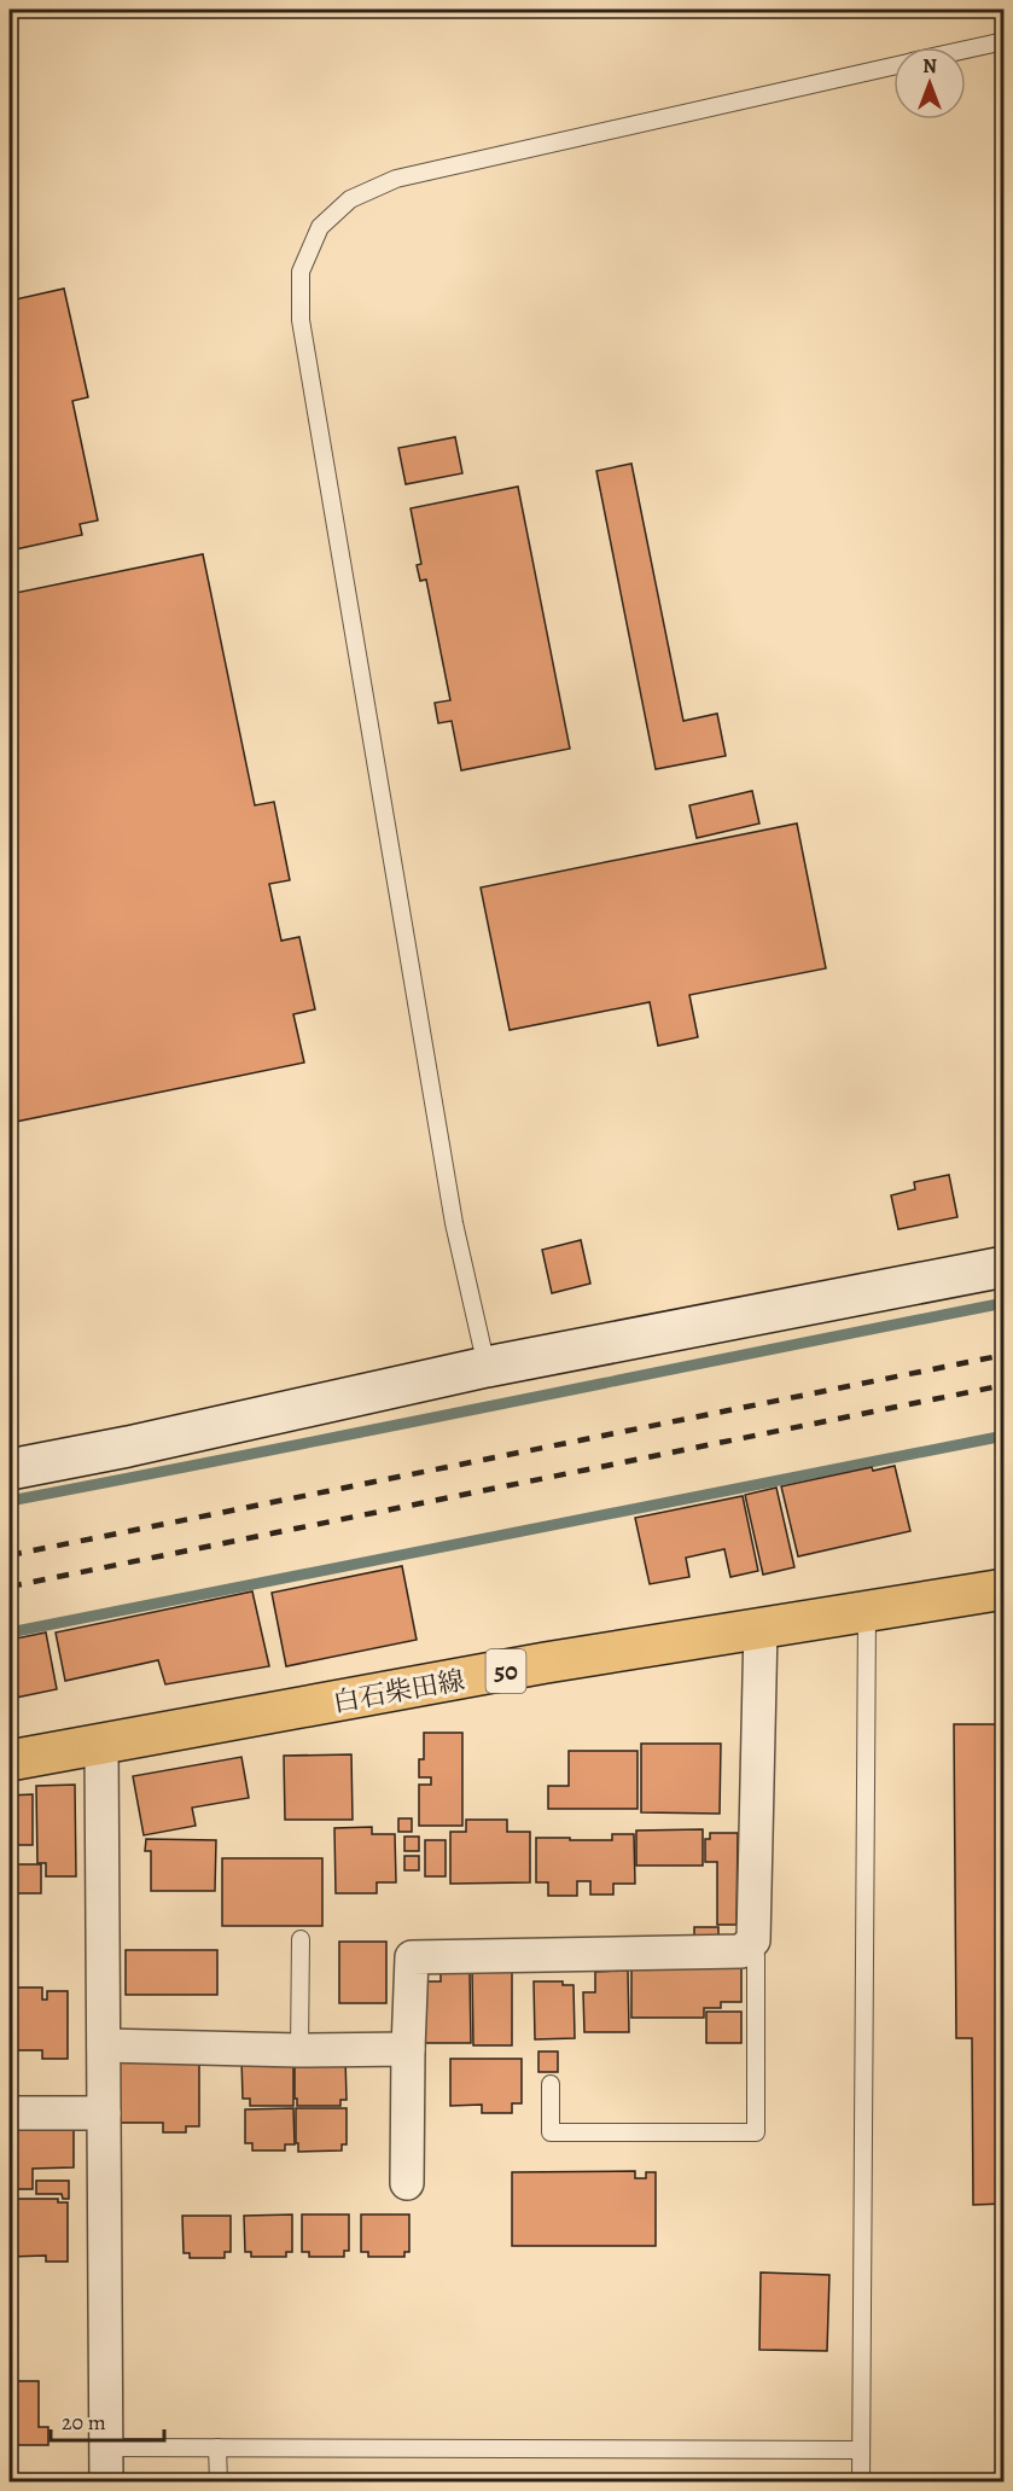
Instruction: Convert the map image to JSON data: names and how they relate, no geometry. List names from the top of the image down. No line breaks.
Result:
{"streets":{"main road":["50","白石柴田線"]},"scale_bar":"20 m","north":"top"}
